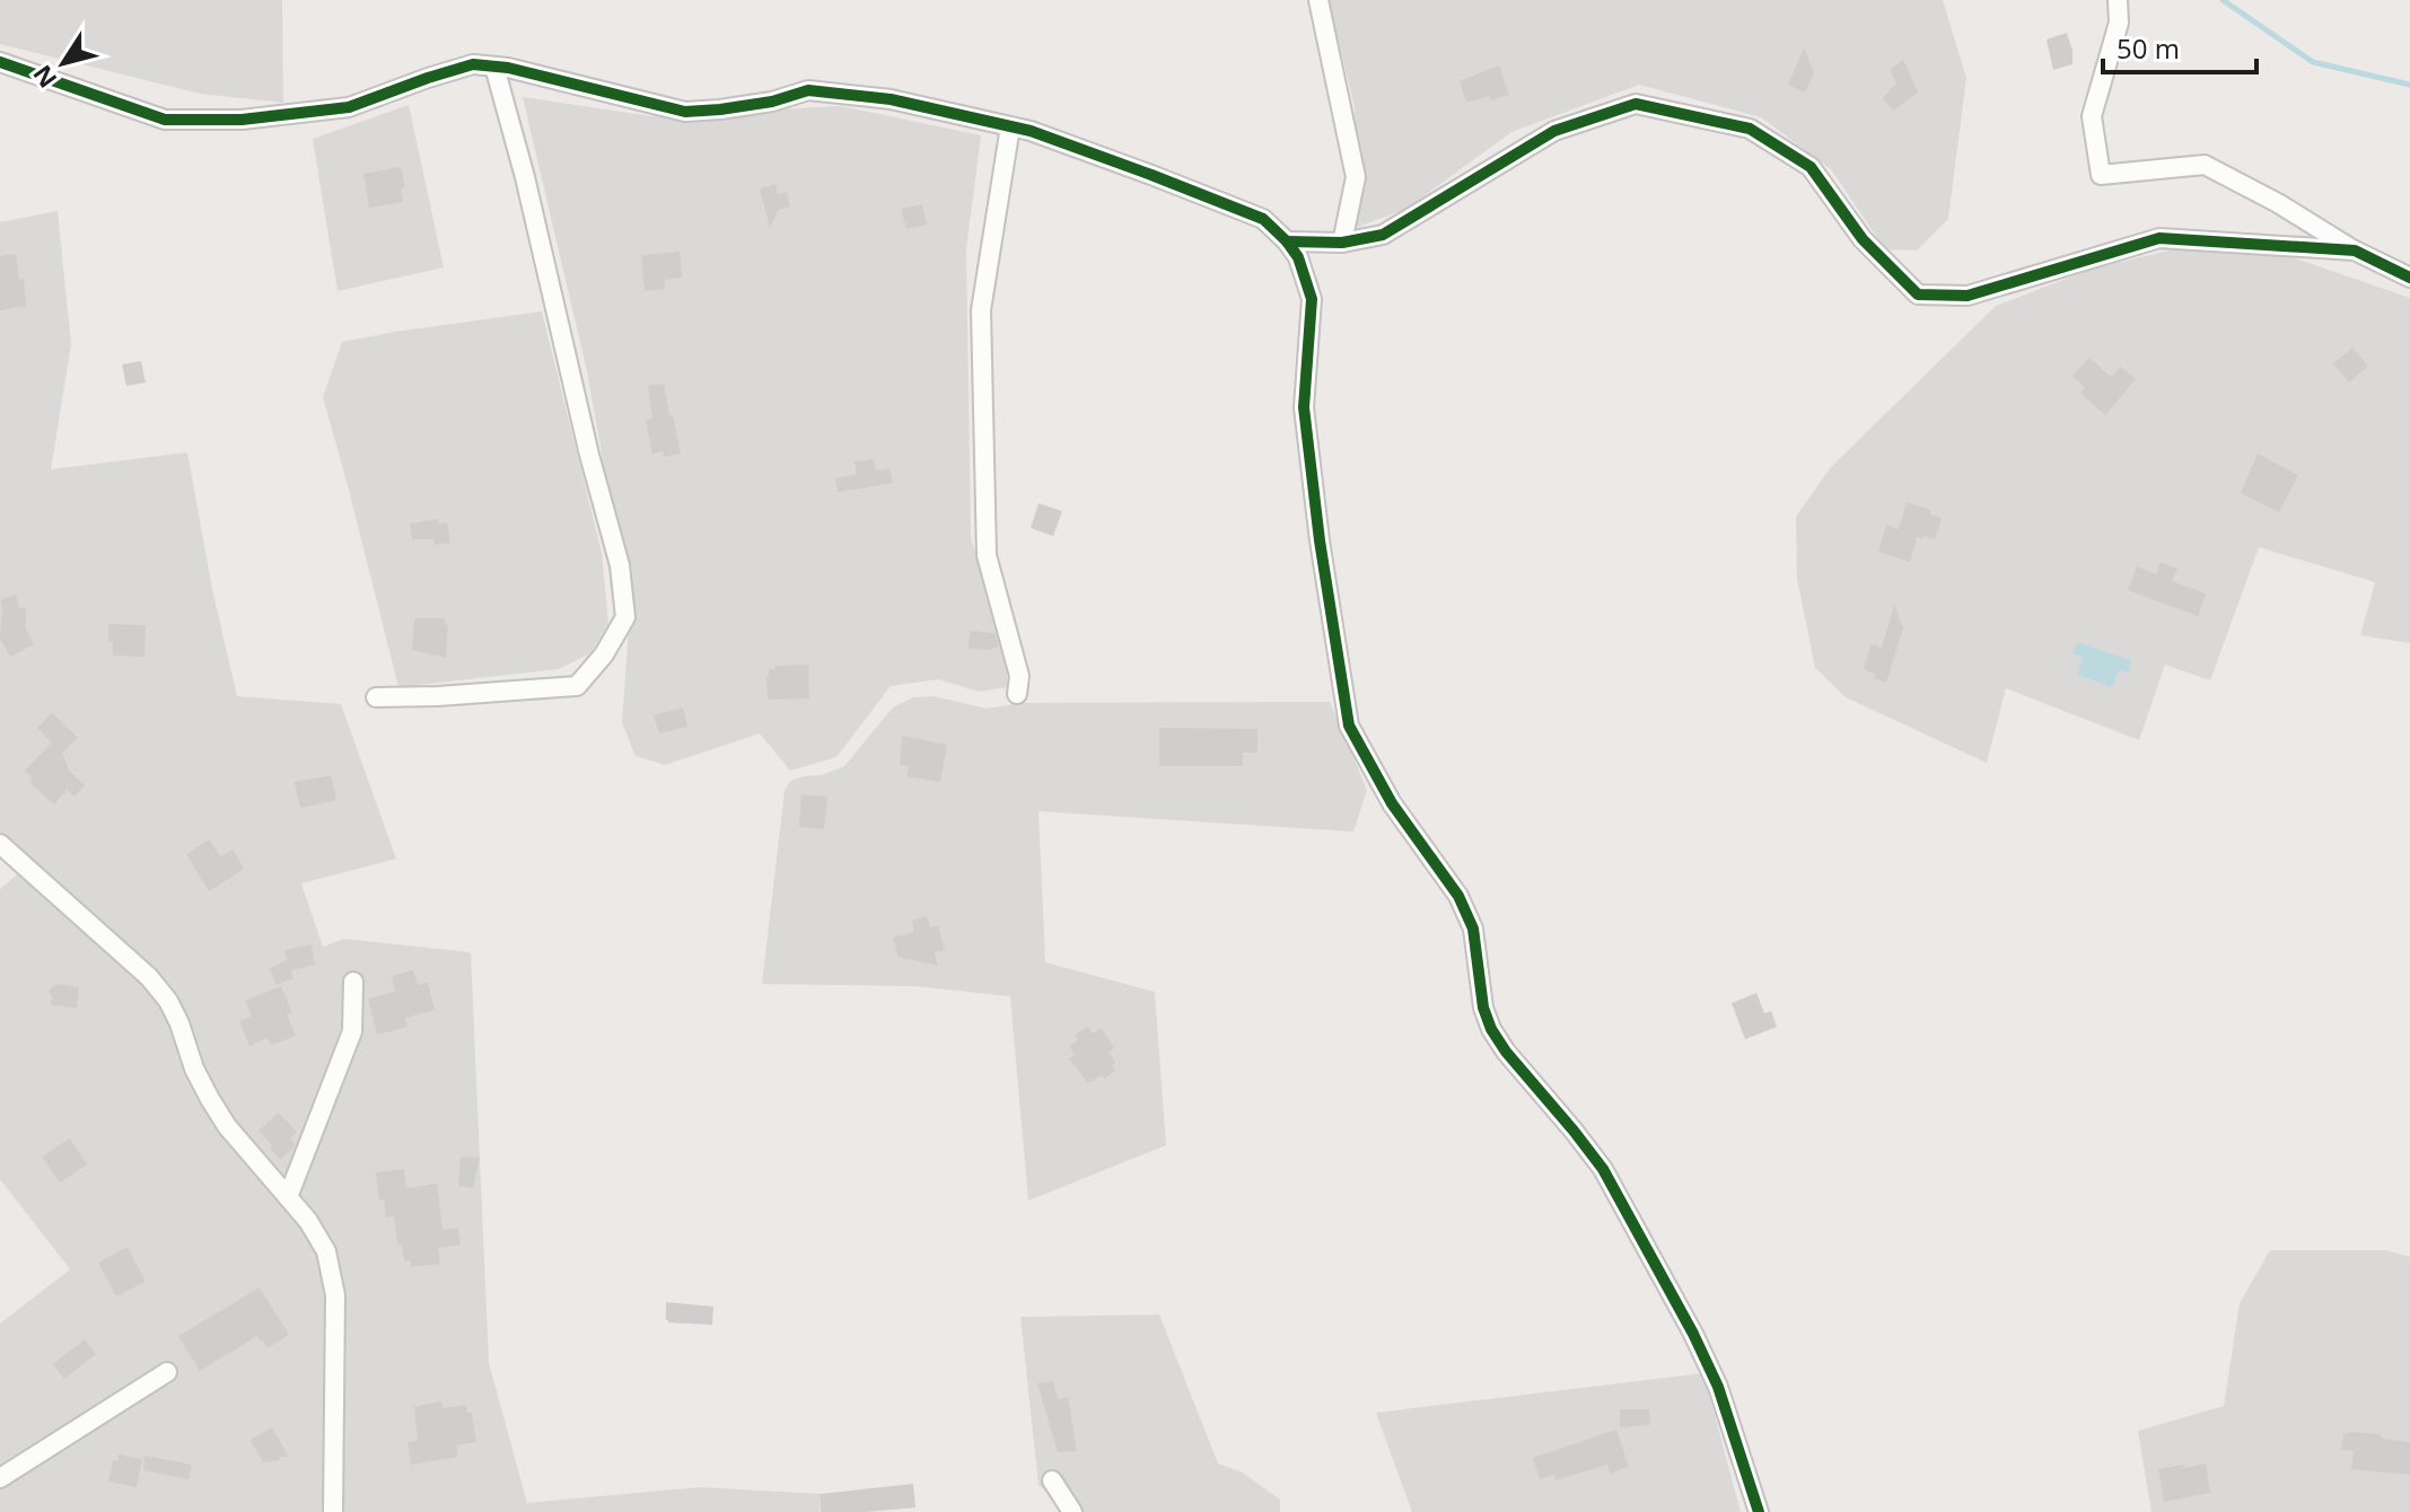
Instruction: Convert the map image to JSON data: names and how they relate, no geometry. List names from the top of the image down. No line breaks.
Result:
{"scale_bar":"50 m","north":"bottom left"}
